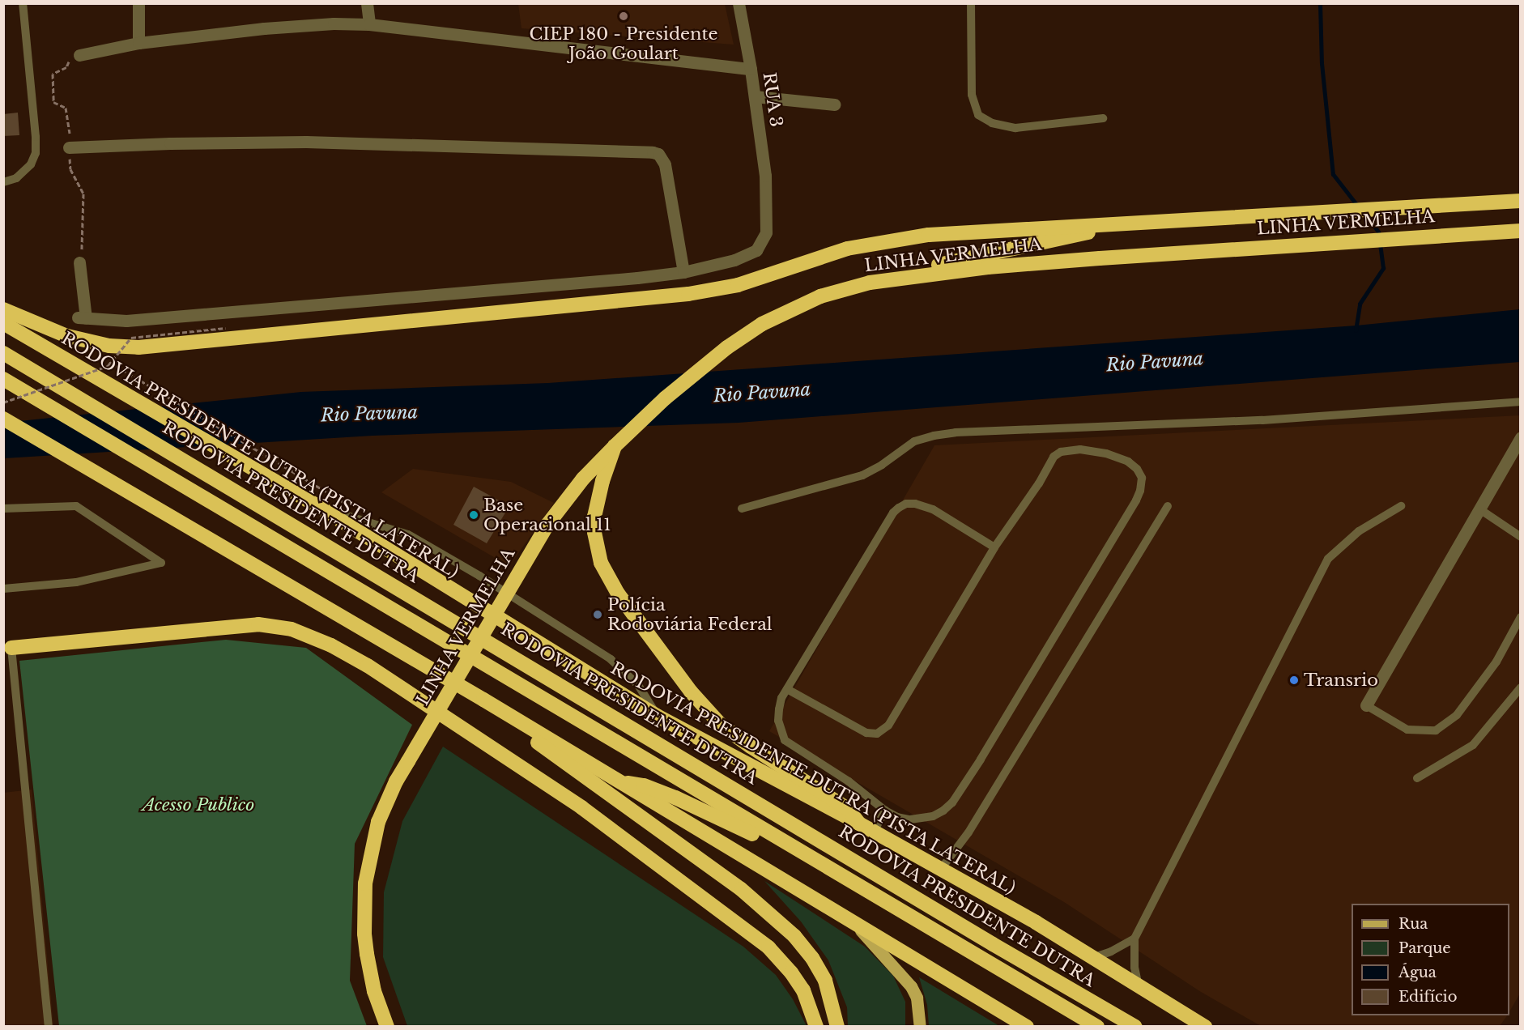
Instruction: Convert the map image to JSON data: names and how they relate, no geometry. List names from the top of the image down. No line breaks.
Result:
{"streets":{"highway":["LINHA VERMELHA","RODOVIA PRESIDENTE DUTRA (PISTA LATERAL)","RODOVIA PRESIDENTE DUTRA"],"street":["RUA 3"]},"water":["Rio Pavuna"],"parks":["Acesso Publico"],"places":["CIEP 180 - Presidente João Goulart","Base Operacional 11","Polícia Rodoviária Federal","Transrio"],"legend":["Rua","Parque","Água","Edifício"]}
